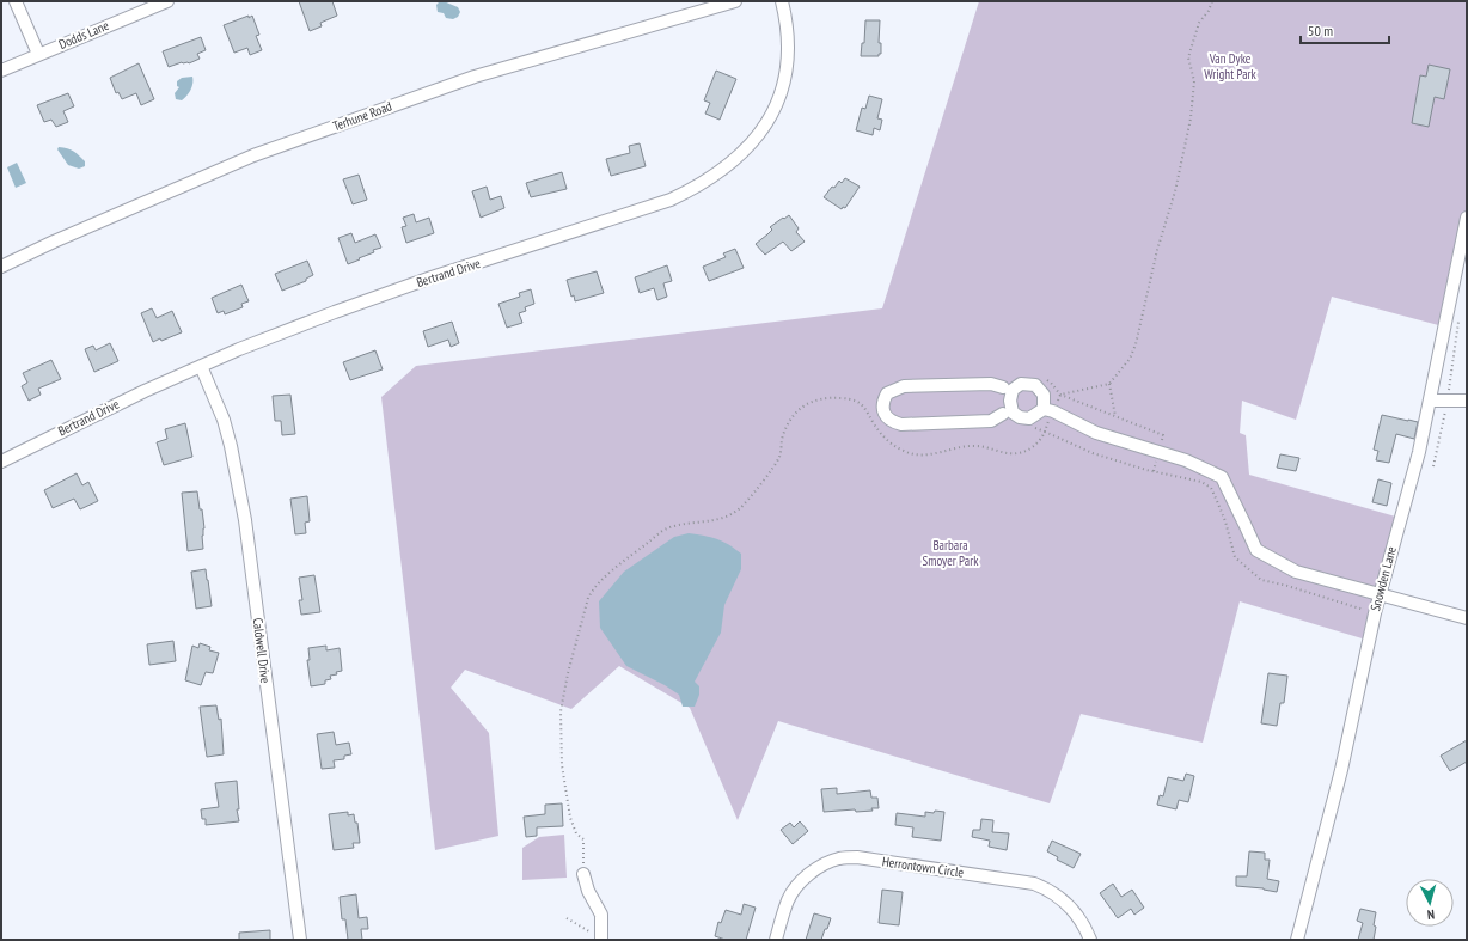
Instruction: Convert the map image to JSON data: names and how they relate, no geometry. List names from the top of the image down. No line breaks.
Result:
{"streets":{"street":["Dodds Lane","Terhune Road","Bertrand Drive","Snowden Lane","Caldwell Drive","Herrontown Circle"]},"crossings":[["Bertrand Drive","Caldwell Drive"]],"parks":["Van Dyke Wright Park","Barbara Smoyer Park"],"scale_bar":"50 m","north":"bottom"}
